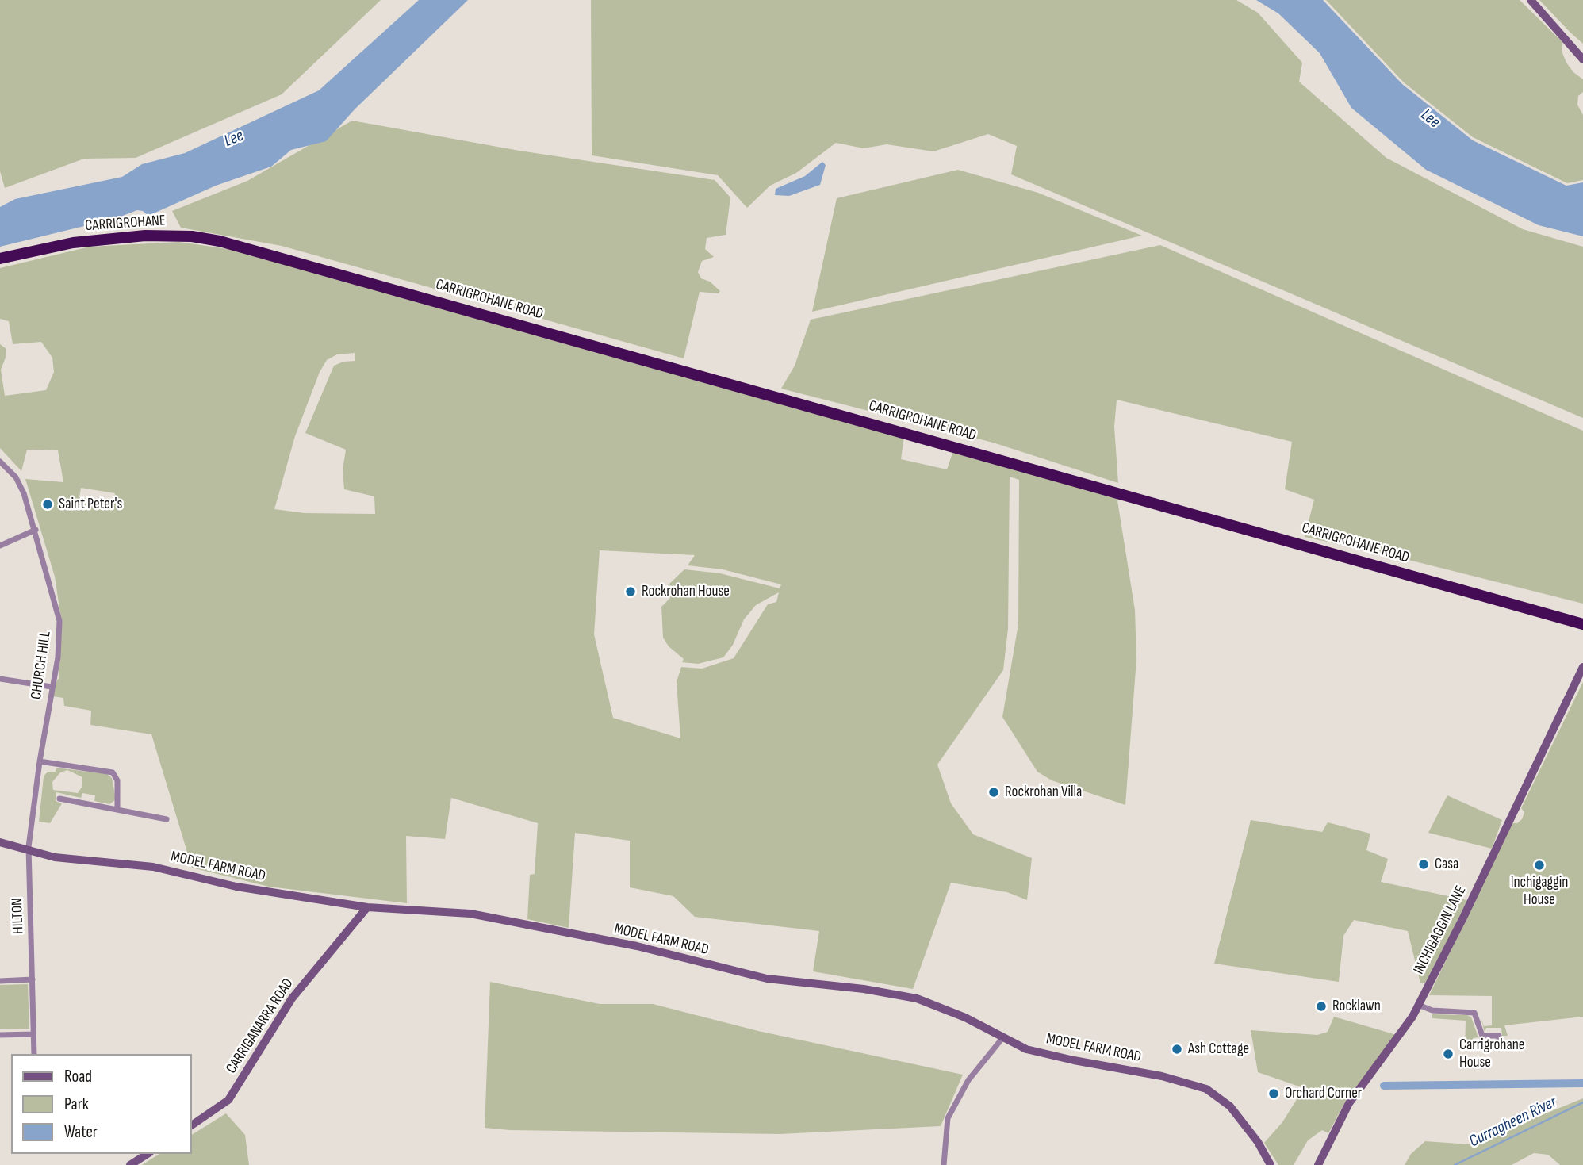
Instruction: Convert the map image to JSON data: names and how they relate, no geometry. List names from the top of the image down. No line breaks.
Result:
{"streets":{"highway":["CARRIGROHANE","CARRIGROHANE ROAD"],"main road":["MODEL FARM ROAD","INCHIGAGGIN LANE","CARRIGANARRA ROAD"],"street":["CHURCH HILL","HILTON"]},"crossings":[["CARRIGROHANE","CARRIGROHANE ROAD"],["CHURCH HILL","MODEL FARM ROAD"],["CHURCH HILL","HILTON"],["MODEL FARM ROAD","HILTON"],["MODEL FARM ROAD","CARRIGANARRA ROAD"]],"water":["Lee","Curragheen River"],"places":["Saint Peter's","Rockrohan House","Rockrohan Villa","Casa","Inchigaggin House","Rocklawn","Ash Cottage","Carrigrohane House","Orchard Corner"],"legend":["Road","Park","Water"]}
